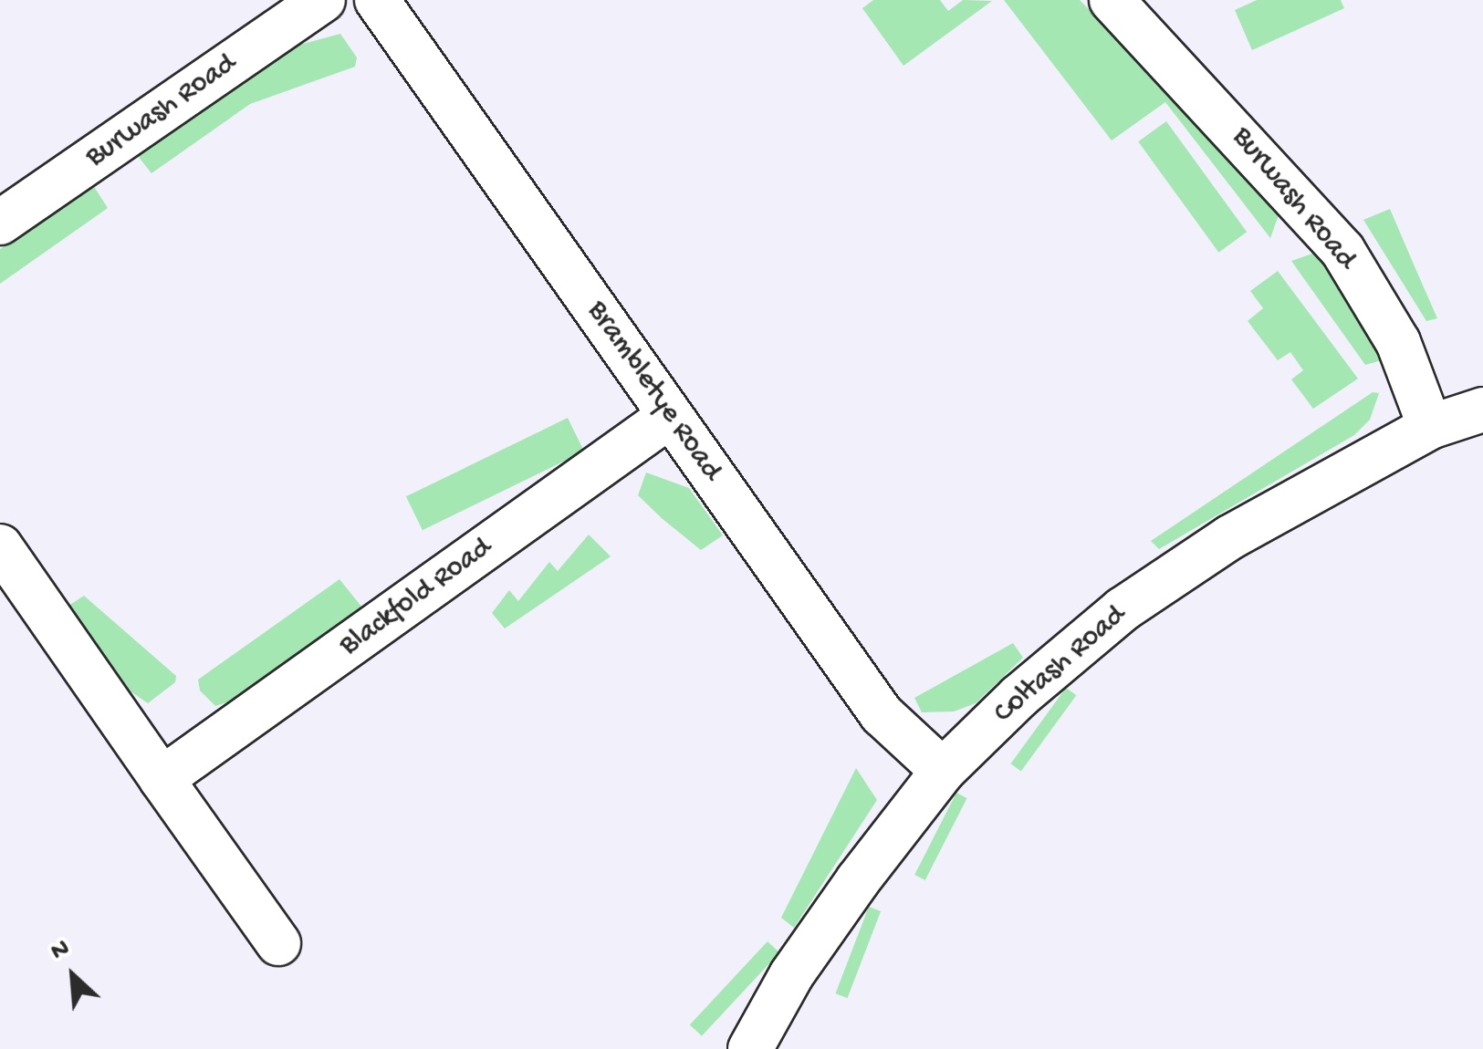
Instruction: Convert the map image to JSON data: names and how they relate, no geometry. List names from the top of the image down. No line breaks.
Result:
{"streets":{"street":["Burwash Road","Brambletye Road","Blackfold Road","Coltash Road"]},"crossings":[["Burwash Road","Coltash Road"],["Brambletye Road","Blackfold Road"],["Brambletye Road","Coltash Road"]],"north":"top left"}
